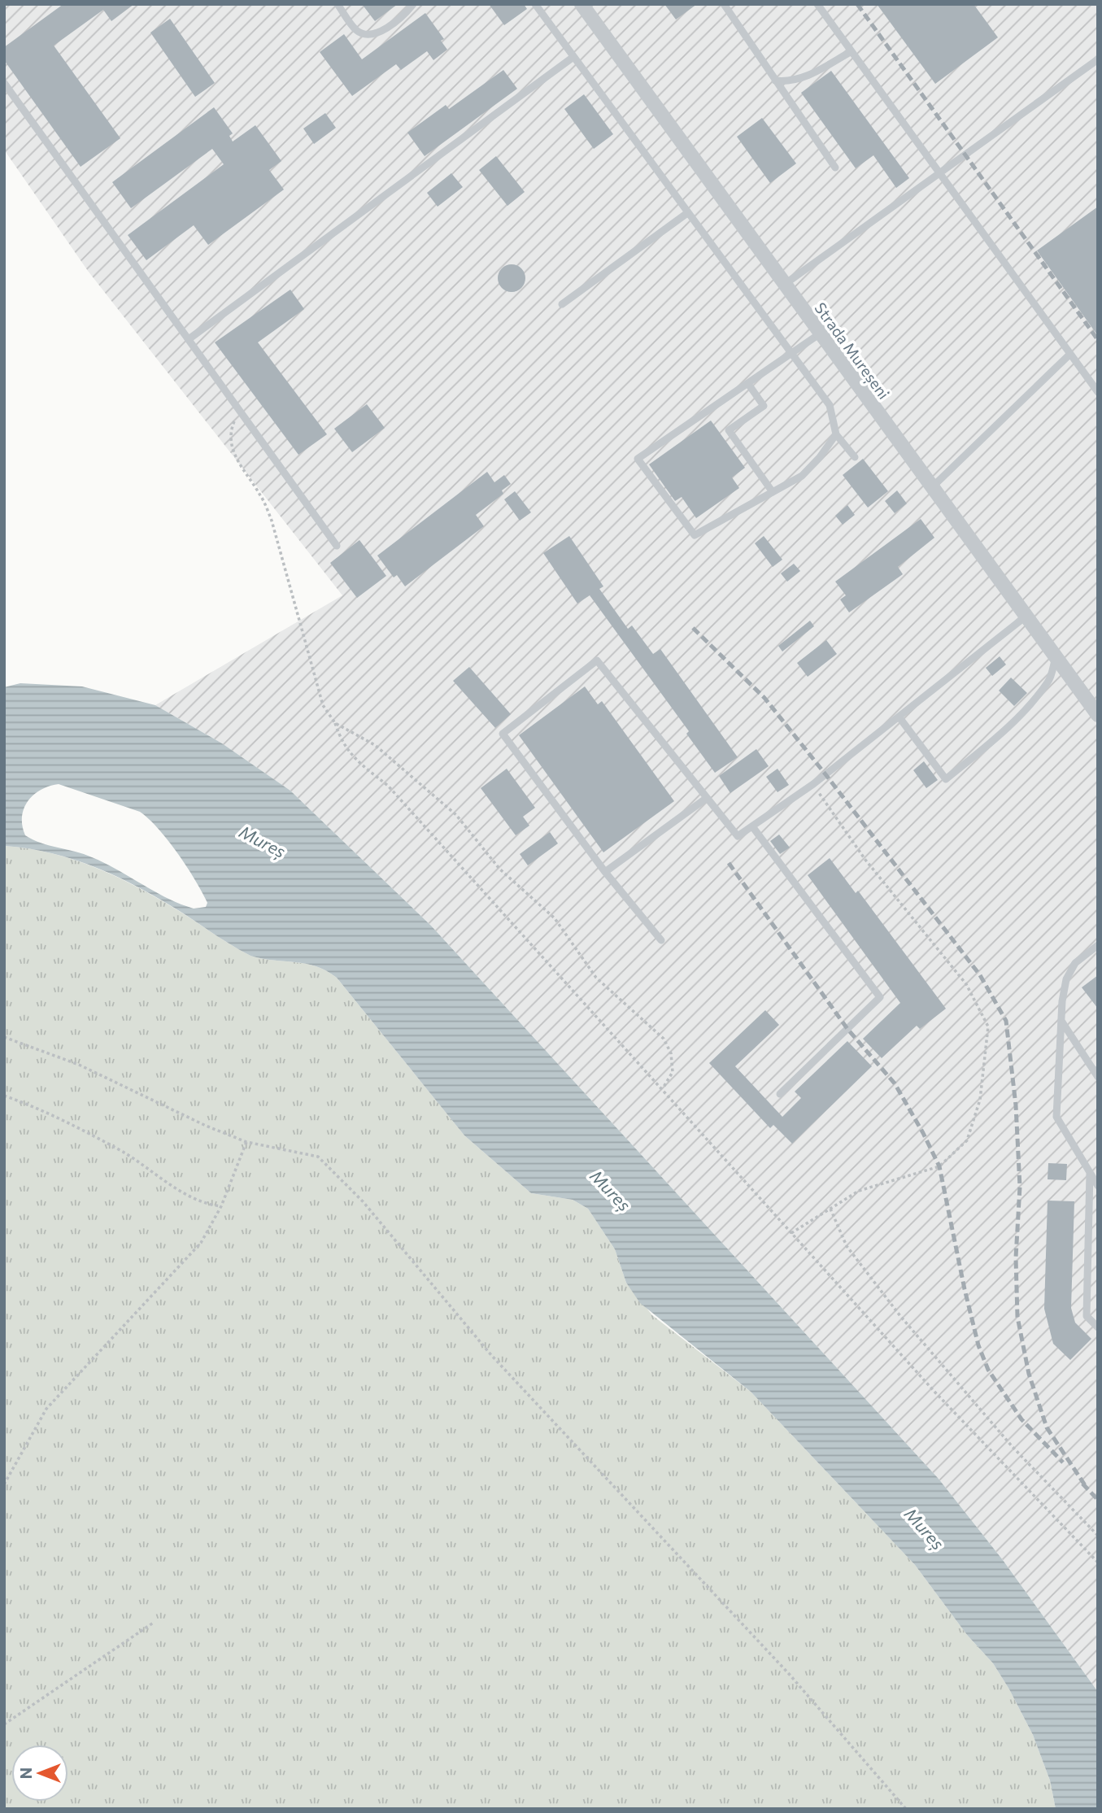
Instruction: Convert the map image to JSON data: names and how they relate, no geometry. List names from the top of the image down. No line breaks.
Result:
{"streets":{"street":["Strada Mureșeni"]},"water":["Mureș"],"north":"left"}
